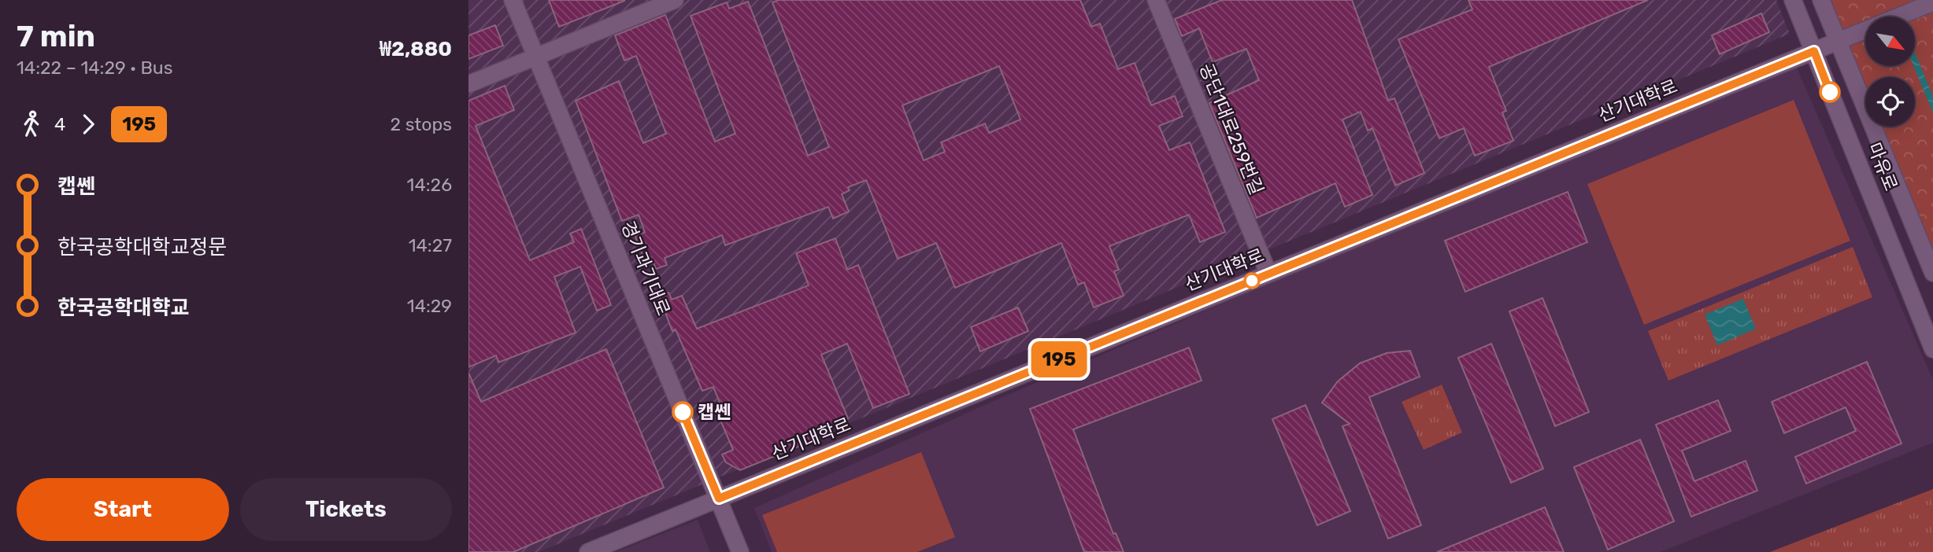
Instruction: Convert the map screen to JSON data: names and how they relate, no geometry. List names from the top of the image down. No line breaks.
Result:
{"streets":{"street":["산기대학로","공단1대로259번길","마유로","경기과기대로"]},"crossings":[["산기대학로","공단1대로259번길"],["산기대학로","마유로"],["산기대학로","경기과기대로"]],"places":["캡쎈"],"lines":["bus line 195"],"north":"bottom right","page":{"heading":["7 min","14:22 – 14:29 · Bus","₩2,880"],"on_map":"195","legs":["4","195","2 stops"],"list":[{"name":"캡쎈","value":"14:26"},{"name":"한국공학대학교정문","value":"14:27"},{"name":"한국공학대햑교","value":"14:29"}],"buttons":["Start","Tickets"]}}
